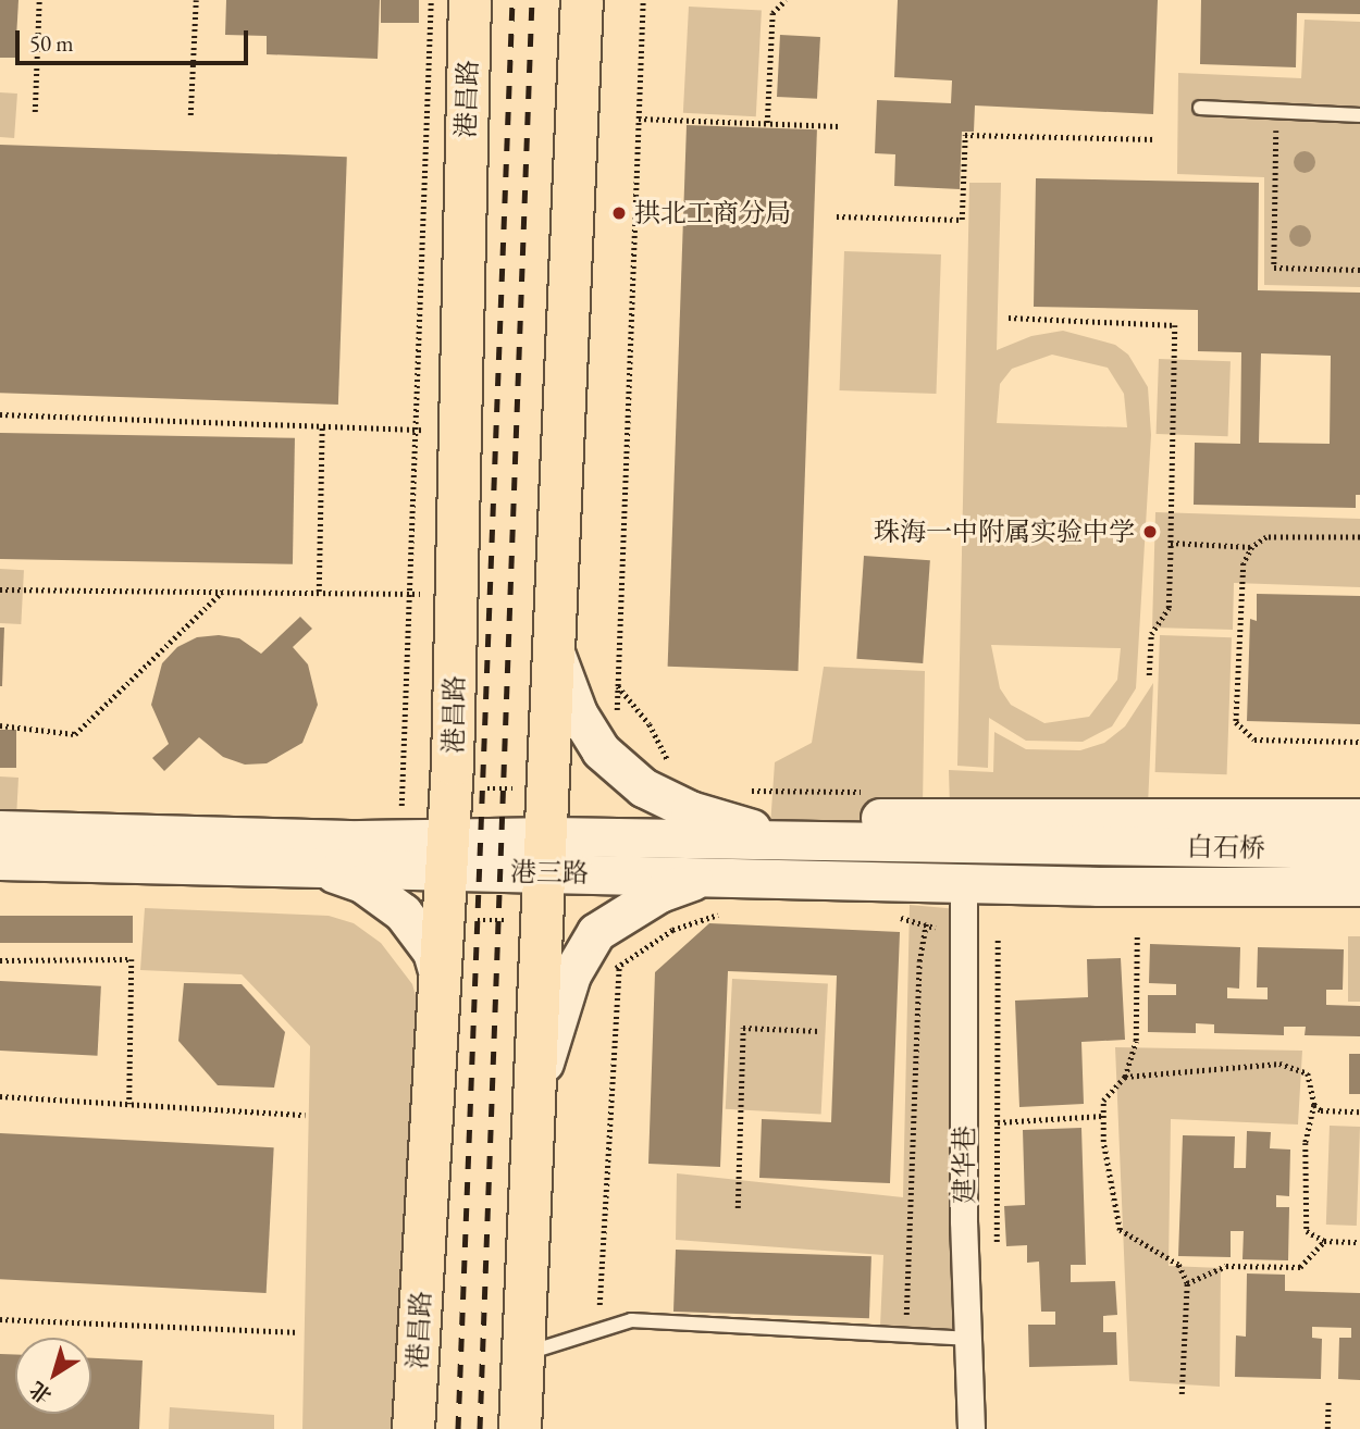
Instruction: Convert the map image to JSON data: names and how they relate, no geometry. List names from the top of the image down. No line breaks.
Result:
{"streets":{"main road":["港昌路","白石桥","港三路"],"street":["建华巷"]},"crossings":[["港昌路","港三路"],["白石桥","港三路"]],"places":["拱北工商分局","珠海一中附属实验中学"],"scale_bar":"50 m","north":"bottom left"}
